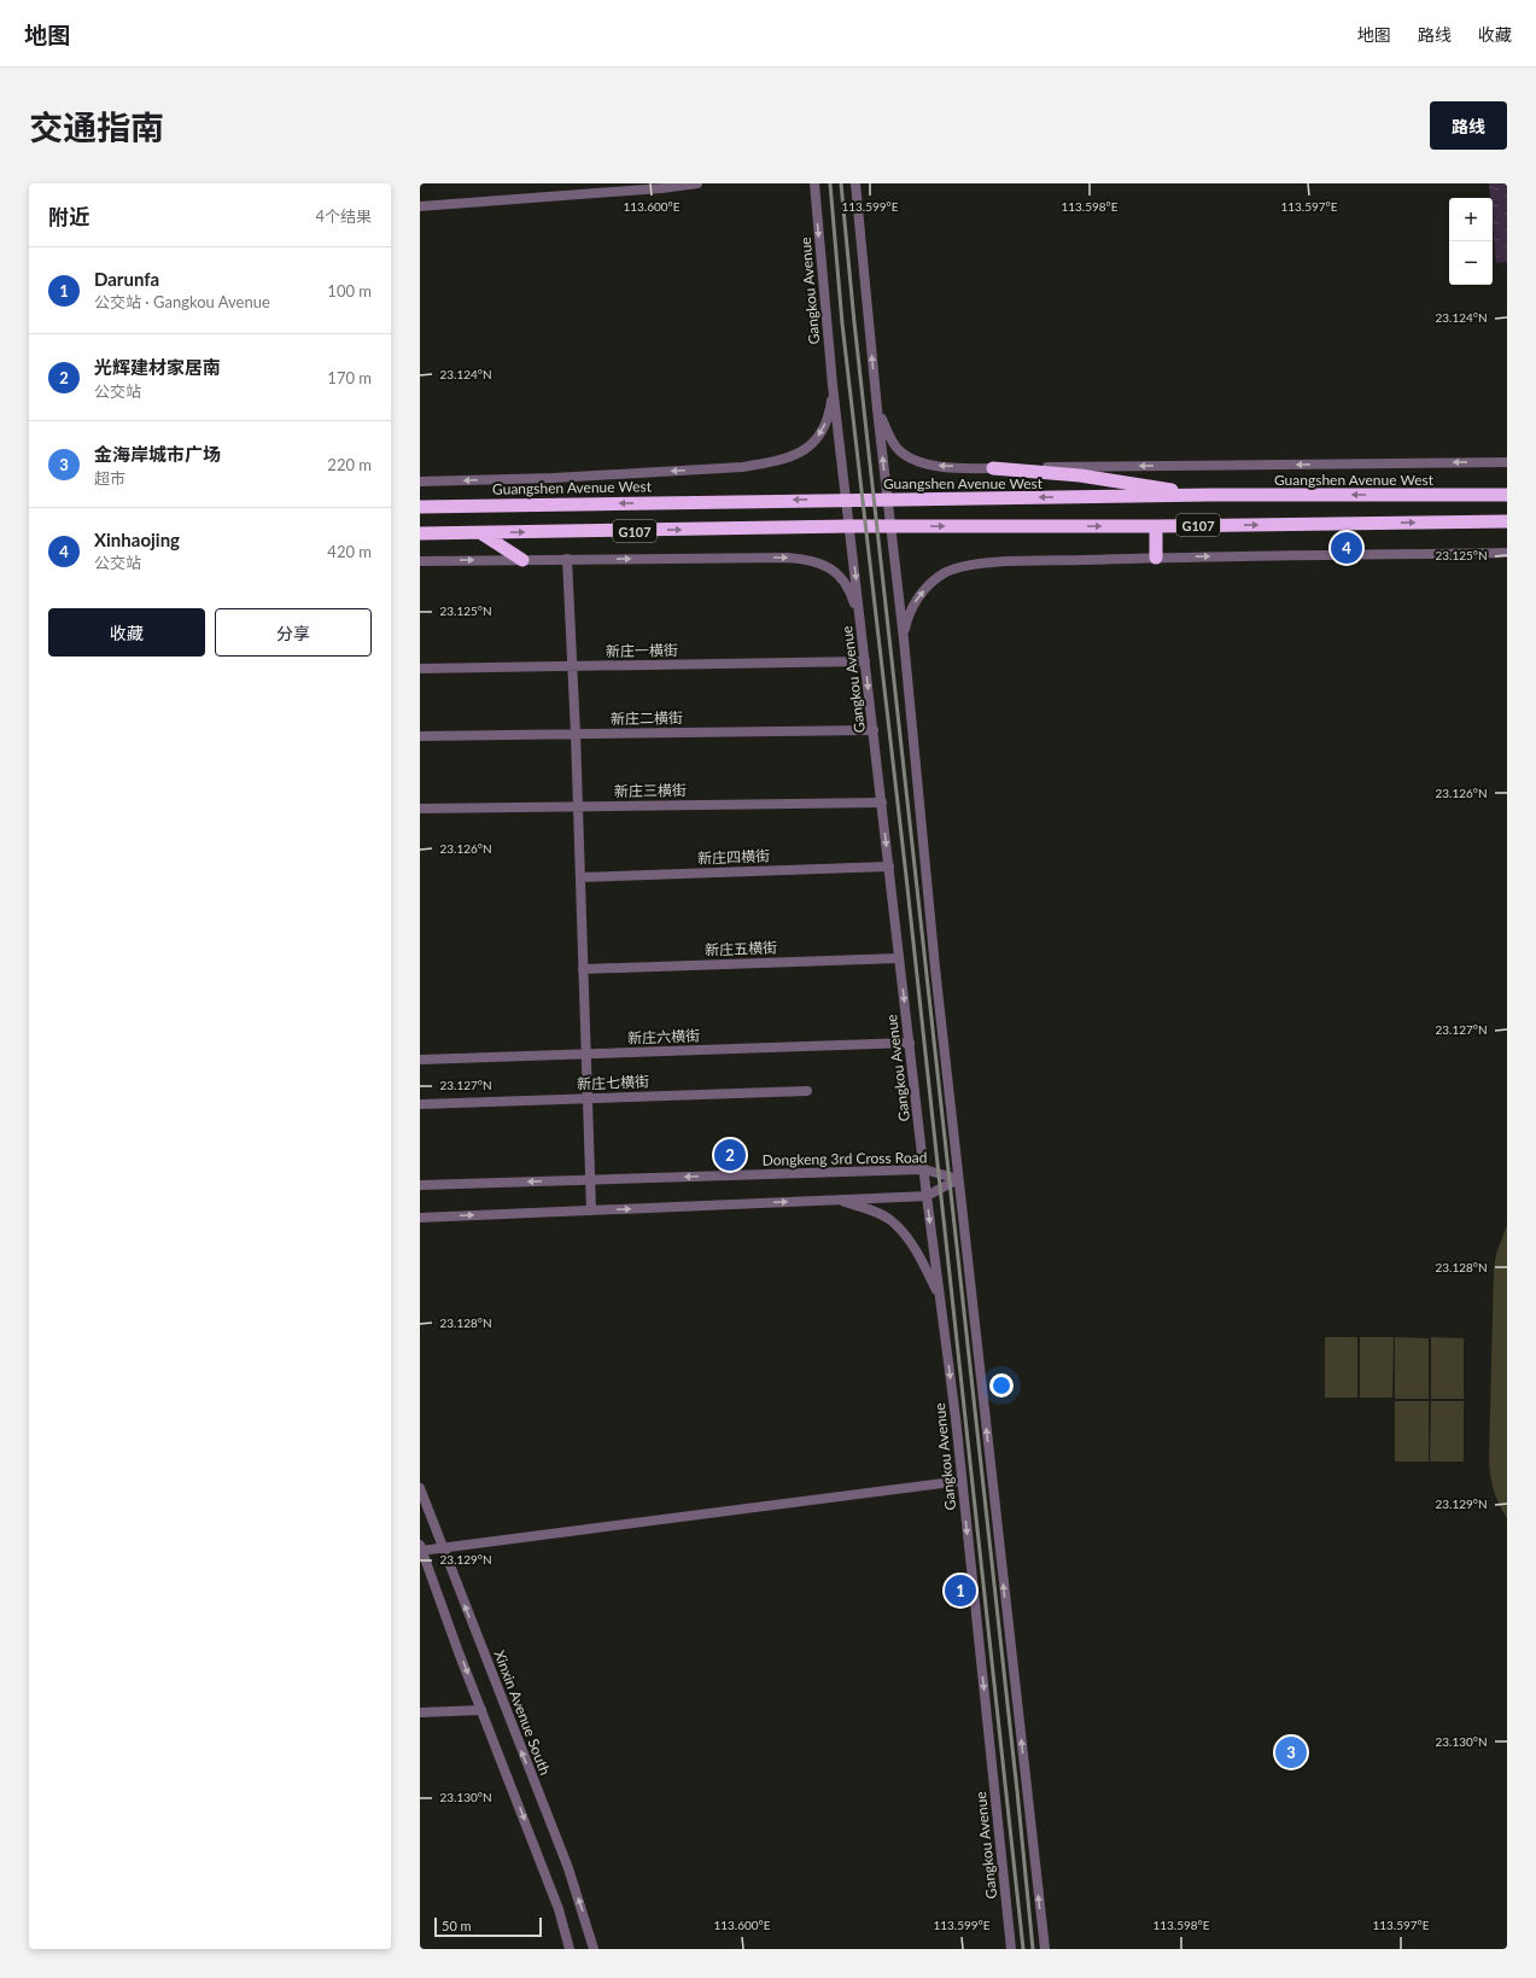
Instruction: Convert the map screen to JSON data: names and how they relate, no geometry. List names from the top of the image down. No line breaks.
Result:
{"streets":{"highway":["Guangshen Avenue West","G107"],"street":["Gangkou Avenue","新庄一横街","新庄二横街","新庄三横街","新庄四横街","新庄五横街","新庄六横街","新庄七横街","Dongkeng 3rd Cross Road","Xinxin Avenue South"]},"crossings":[["Gangkou Avenue","Guangshen Avenue West"],["Gangkou Avenue","G107"],["Gangkou Avenue","新庄一横街"],["Gangkou Avenue","新庄二横街"],["Gangkou Avenue","新庄三横街"],["Gangkou Avenue","新庄四横街"],["Gangkou Avenue","新庄五横街"],["Gangkou Avenue","新庄六横街"],["Gangkou Avenue","Dongkeng 3rd Cross Road"]],"scale_bar":"50 m","page":{"header":"地图","nav":["地图","路线","收藏"],"title":"交通指南","buttons":["路线",["收藏","分享"]],"heading":["附近","4个结果"],"map_buttons":["+","−"],"list":[{"mark":"1","name":"Darunfa","note":"公交站 · Gangkou Avenue","value":"100 m"},{"mark":"2","name":"光辉建材家居南","note":"公交站","value":"170 m"},{"mark":"3","name":"金海岸城市广场","note":"超市","value":"220 m"},{"mark":"4","name":"Xinhaojing","note":"公交站","value":"420 m"}],"pins":["4","2","1","3"],"scale":"50 m"},"coordinates":["113.600°E","113.599°E","113.598°E","113.597°E","23.124°N","23.125°N","23.126°N","23.127°N","23.128°N","23.129°N","23.130°N"]}
